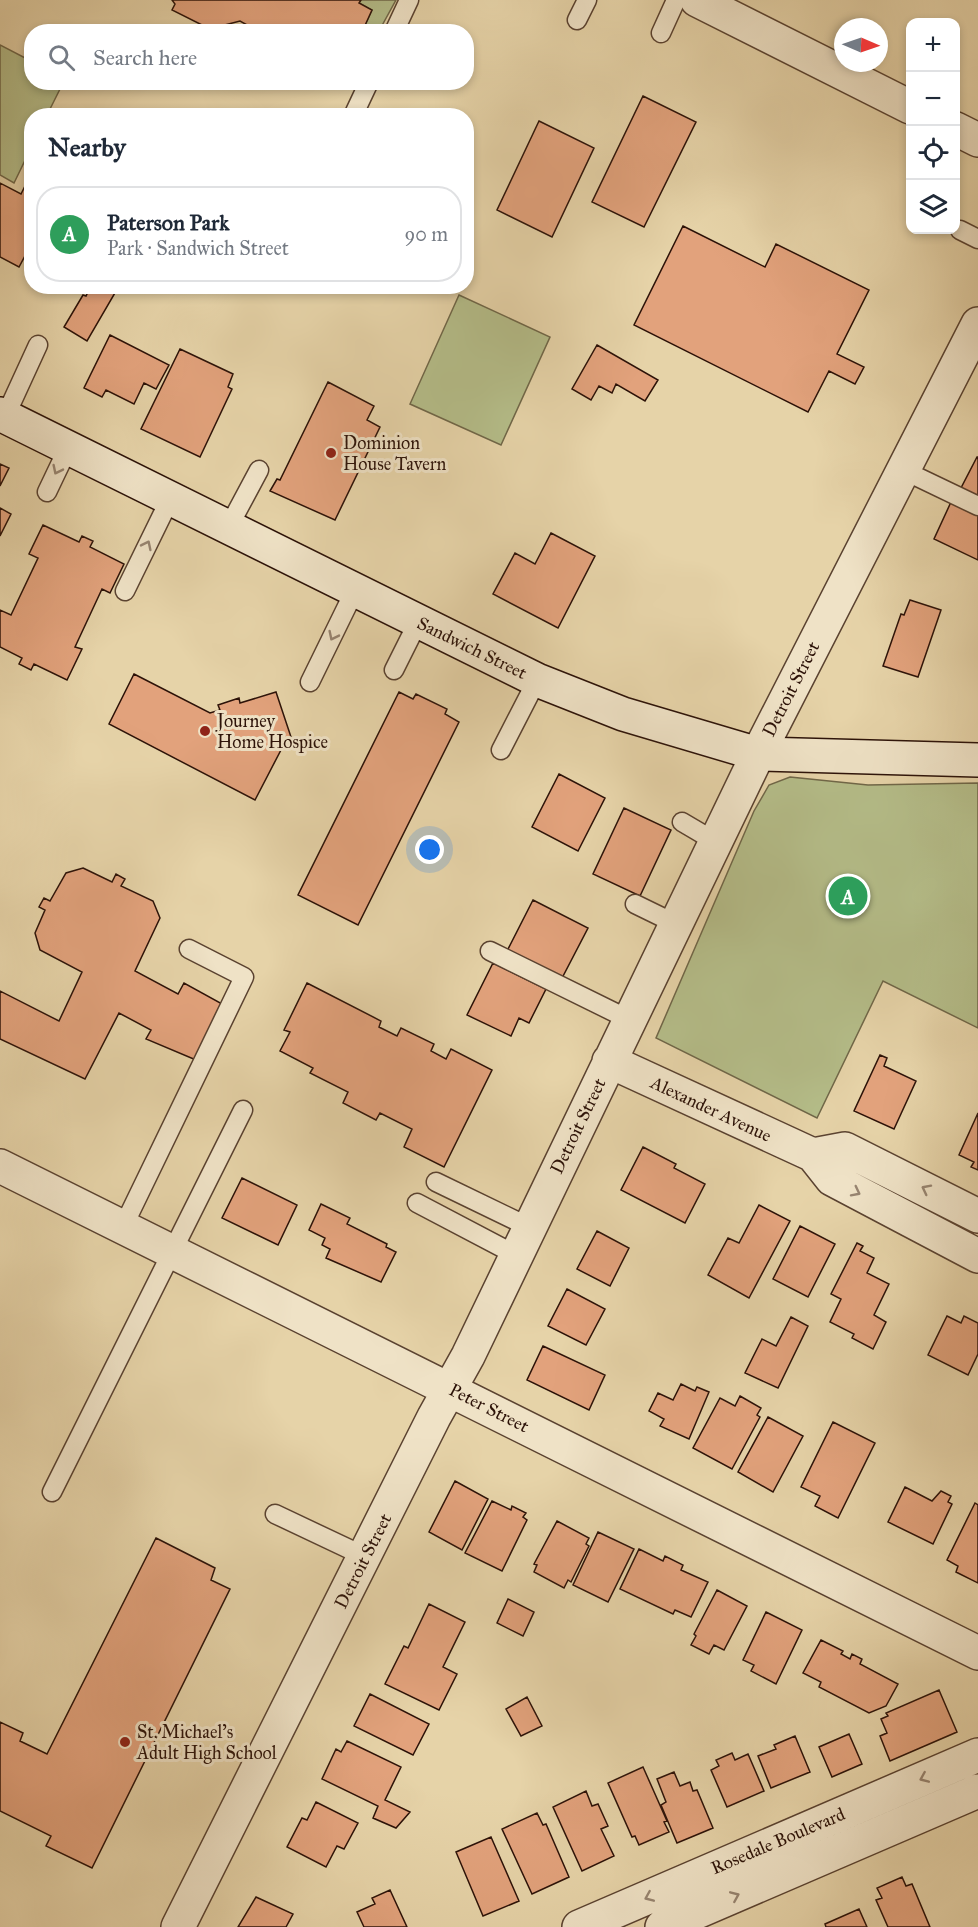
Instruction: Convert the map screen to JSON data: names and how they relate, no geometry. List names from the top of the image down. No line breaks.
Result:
{"streets":{"street":["Sandwich Street","Detroit Street","Alexander Avenue","Peter Street","Rosedale Boulevard"]},"crossings":[["Sandwich Street","Detroit Street"],["Detroit Street","Alexander Avenue"],["Detroit Street","Peter Street"]],"places":["Dominion House Tavern","Journey Home Hospice","St. Michael's Adult High School"],"north":"right","page":{"map_buttons":["+","−"],"search":"Search here","heading":"Nearby","list":[{"mark":"A","name":"Paterson Park","note":"Park · Sandwich Street","value":"90 m"}],"pins":"A"}}
